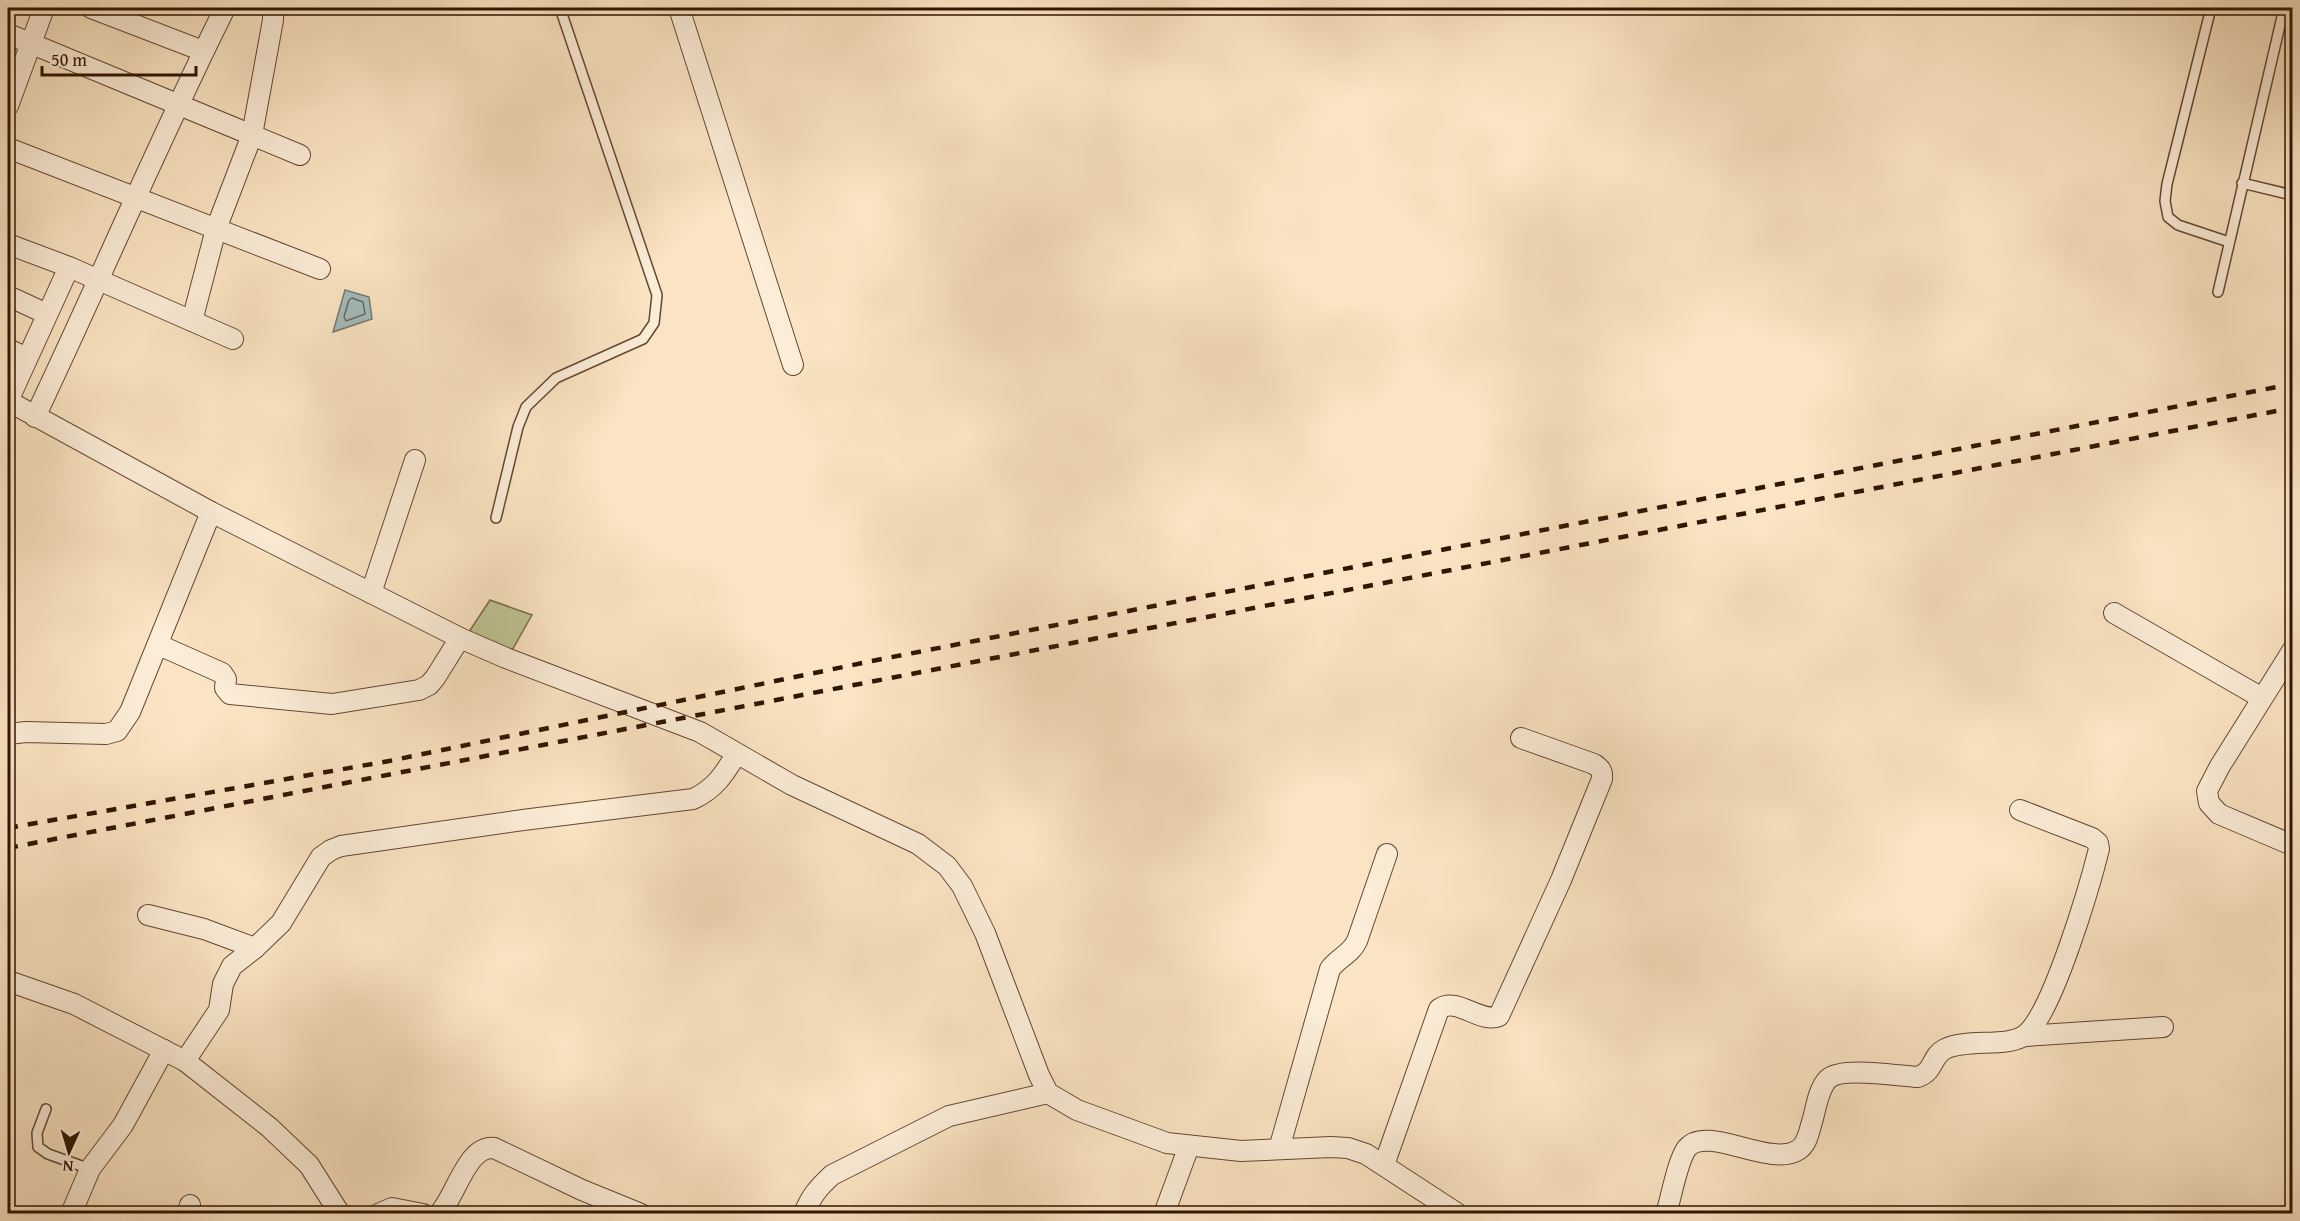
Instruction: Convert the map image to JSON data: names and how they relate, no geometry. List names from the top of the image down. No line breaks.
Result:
{"scale_bar":"50 m","north":"bottom"}
